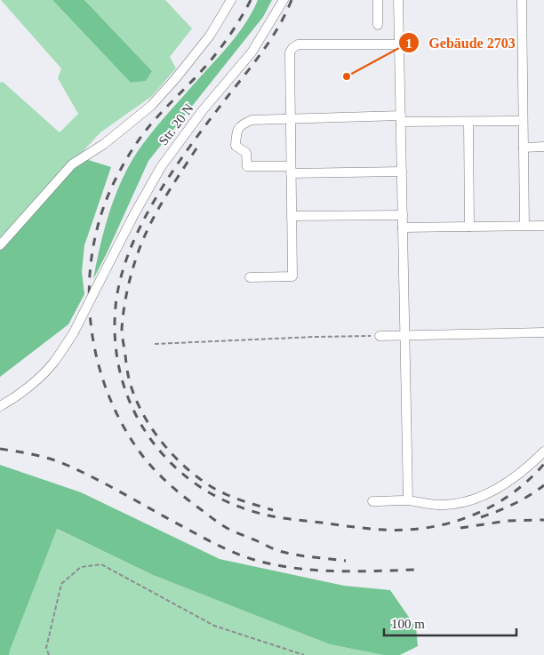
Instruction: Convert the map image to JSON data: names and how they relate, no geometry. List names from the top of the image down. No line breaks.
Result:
{"streets":{"lane":["Str. 20 N"]},"places":["Gebäude 2703"],"scale_bar":"100 m"}
